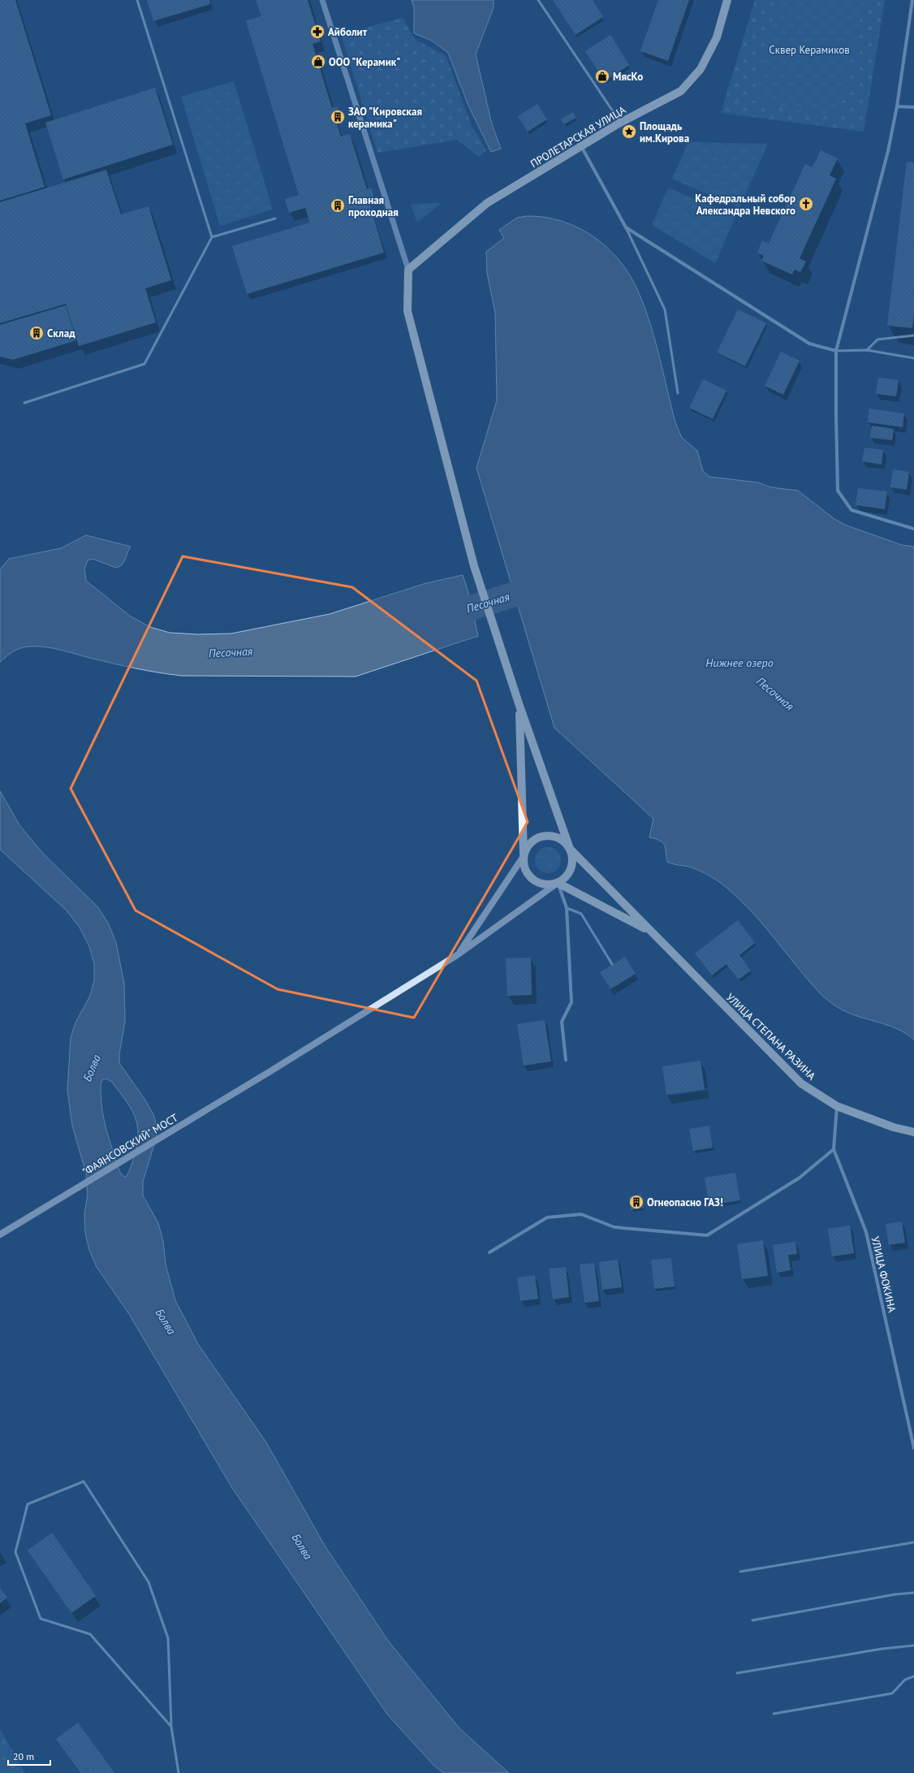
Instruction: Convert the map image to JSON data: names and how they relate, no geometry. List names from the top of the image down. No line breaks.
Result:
{"streets":{"main road":["ПРОЛЕТАРСКАЯ УЛИЦА","УЛИЦА СТЕПАНА РАЗИНА","\"ФАЯНСОВСКИЙ\" МОСТ"],"street":["УЛИЦА ФОКИНА"]},"crossings":[["УЛИЦА СТЕПАНА РАЗИНА","\"ФАЯНСОВСКИЙ\" МОСТ"],["УЛИЦА СТЕПАНА РАЗИНА","УЛИЦА ФОКИНА"]],"water":["Песочная","Нижнее озеро","Болва"],"parks":["Сквер Керамиков"],"places":{"pharmacy":["Айболит"],"shop":["ООО \"Керамик\"","МясКо"],"building":["ЗАО \"Кировская керамика\"","Главная проходная","Склад","Огнеопасно ГАЗ!"],"place":["Площадь им.Кирова"],"church":["Кафедральный собор Александра Невского"]},"scale_bar":"20 m"}
